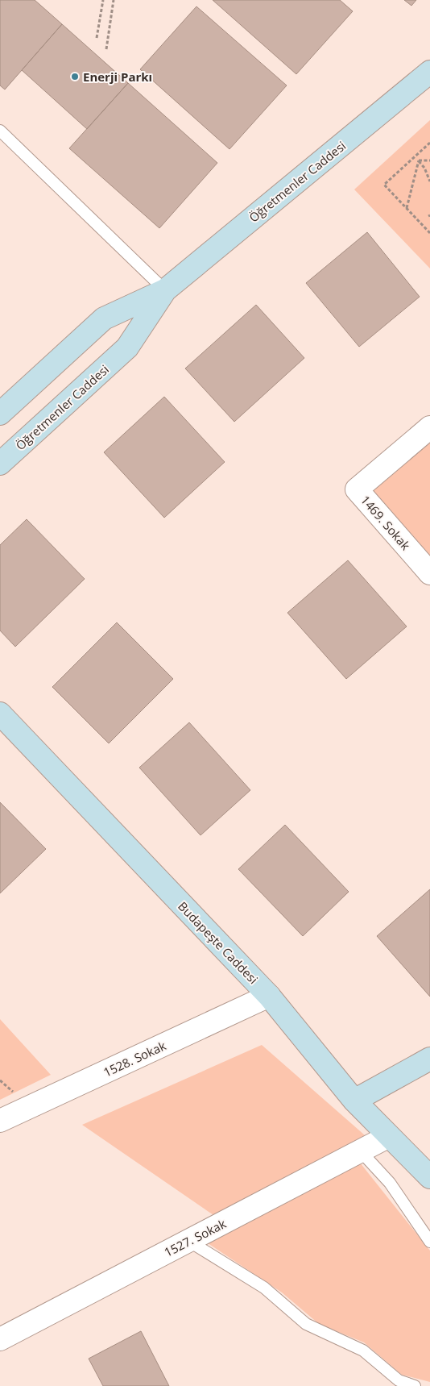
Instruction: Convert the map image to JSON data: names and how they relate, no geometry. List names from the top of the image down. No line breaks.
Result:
{"streets":{"main road":["Öğretmenler Caddesi","Budapeşte Caddesi"],"street":["1469. Sokak","1528. Sokak","1527. Sokak"]},"crossings":[["Budapeşte Caddesi","1528. Sokak"],["Budapeşte Caddesi","1527. Sokak"]],"places":["Enerji Parkı"]}
